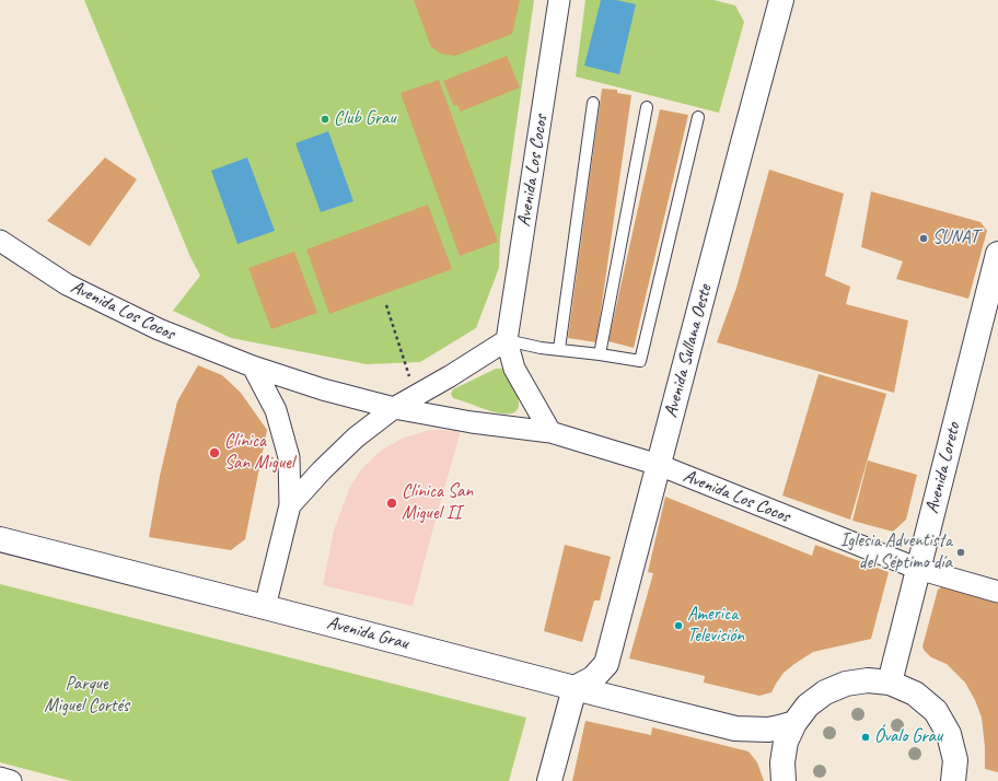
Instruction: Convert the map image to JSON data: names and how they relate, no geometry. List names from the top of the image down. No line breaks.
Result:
{"streets":{"main road":["Avenida Sullana Oeste","Avenida Loreto","Avenida Grau"],"street":["Avenida Los Cocos"]},"crossings":[["Avenida Los Cocos","Avenida Sullana Oeste"],["Avenida Los Cocos","Avenida Loreto"],["Avenida Sullana Oeste","Avenida Grau"]],"parks":["Parque Miguel Cortés"],"places":["Club Grau","SUNAT","Clínica San Miguel","Clínica San Miguel II","Iglesia Adventista del Séptimo día","America Televisión","Óvalo Grau"]}
